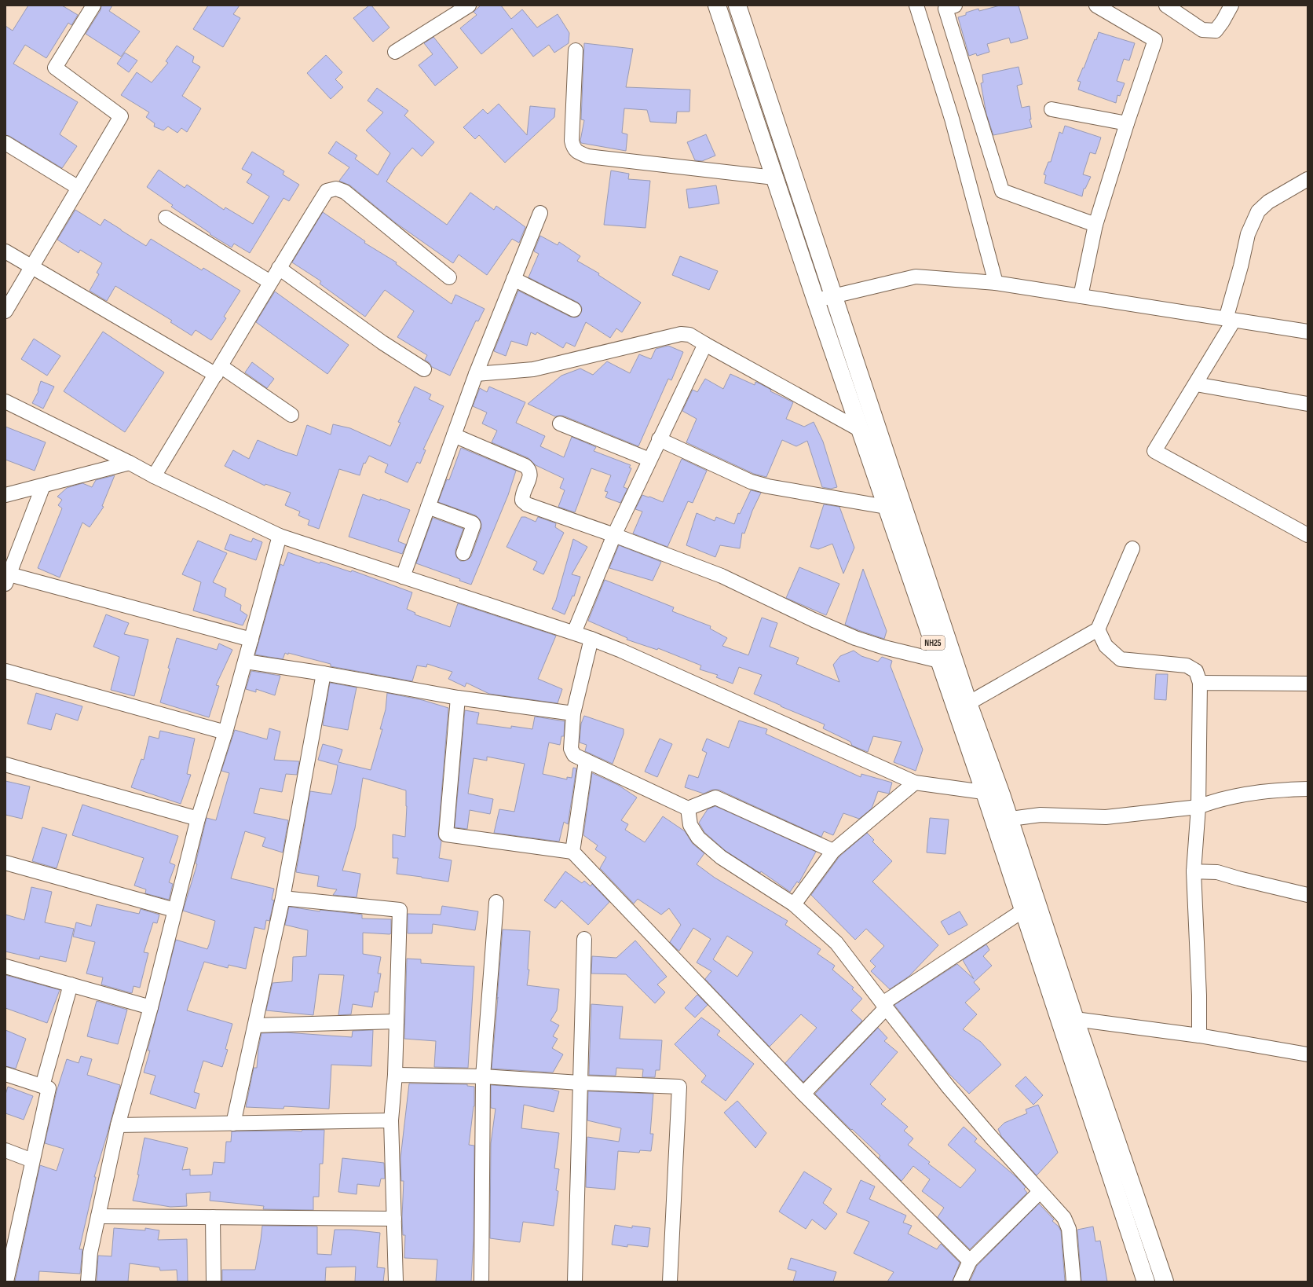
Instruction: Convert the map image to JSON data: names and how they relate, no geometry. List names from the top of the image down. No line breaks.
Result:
{"streets":{"main road":["NH25"]}}
